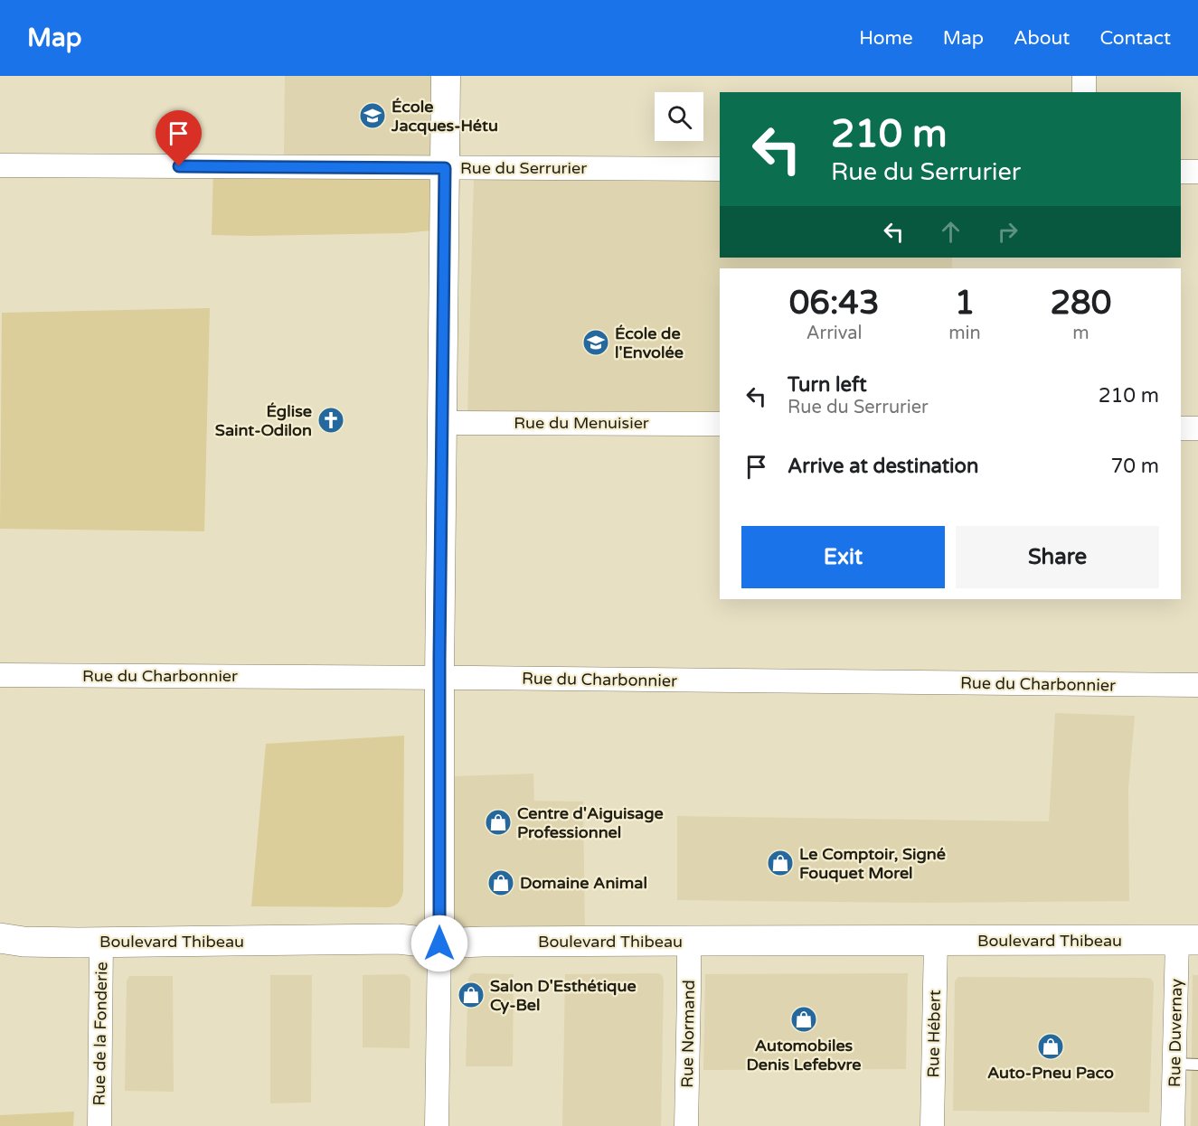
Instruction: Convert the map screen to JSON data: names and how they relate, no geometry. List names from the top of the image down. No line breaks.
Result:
{"streets":{"main road":["Boulevard Thibeau"],"street":["Rue du Serrurier","Rue du Menuisier","Rue du Charbonnier","Rue Duvernay","Rue de la Fonderie","Rue Normand","Rue Hébert"]},"crossings":[["Boulevard Thibeau","Rue Duvernay"],["Boulevard Thibeau","Rue de la Fonderie"],["Boulevard Thibeau","Rue Normand"],["Boulevard Thibeau","Rue Hébert"]],"places":{"school or university":["École Jacques-Hétu","École de l'Envolée"],"church":["Église Saint-Odilon"],"shop":["Centre d'Aiguisage Professionnel","Le Comptoir, Signé Fouquet Morel","Domaine Animal","Salon D'Esthétique Cy-Bel","Automobiles Denis Lefebvre","Auto-Pneu Paco"]},"page":{"header":"Map","nav":["Home","Map","About","Contact"],"turn":["210 m","Rue du Serrurier"],"eta":["06:43","Arrival","1","min","280","m"],"list":[{"name":"Turn left","note":"Rue du Serrurier","value":"210 m"},{"name":"Arrive at destination","value":"70 m"}],"buttons":["Exit","Share"]}}
